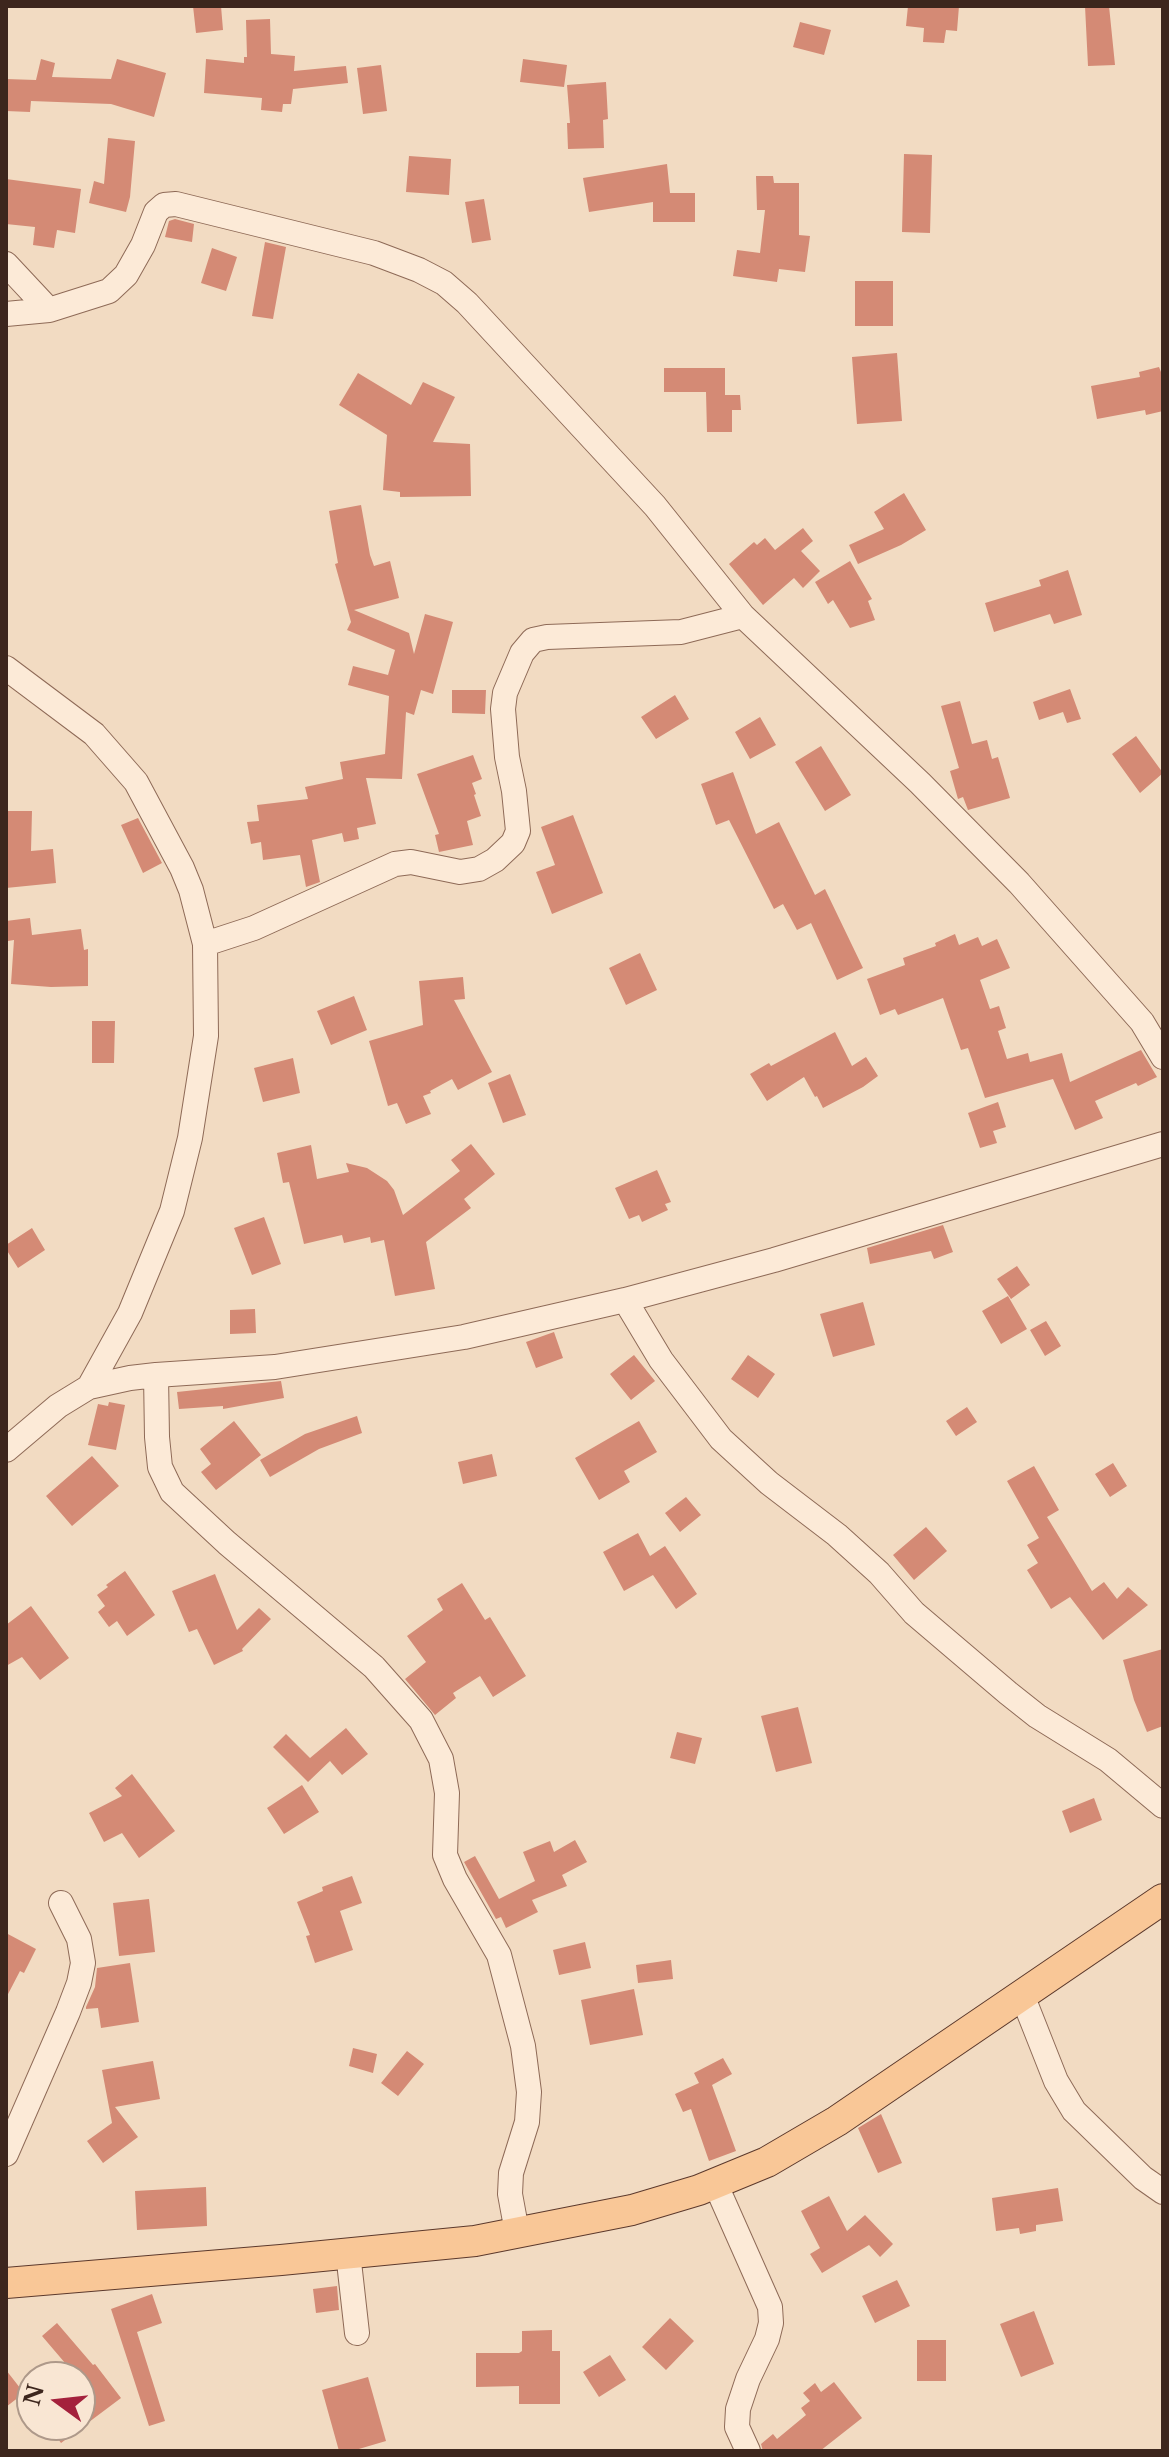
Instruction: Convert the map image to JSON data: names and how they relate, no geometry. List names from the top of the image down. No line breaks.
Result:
{"north":"left"}
